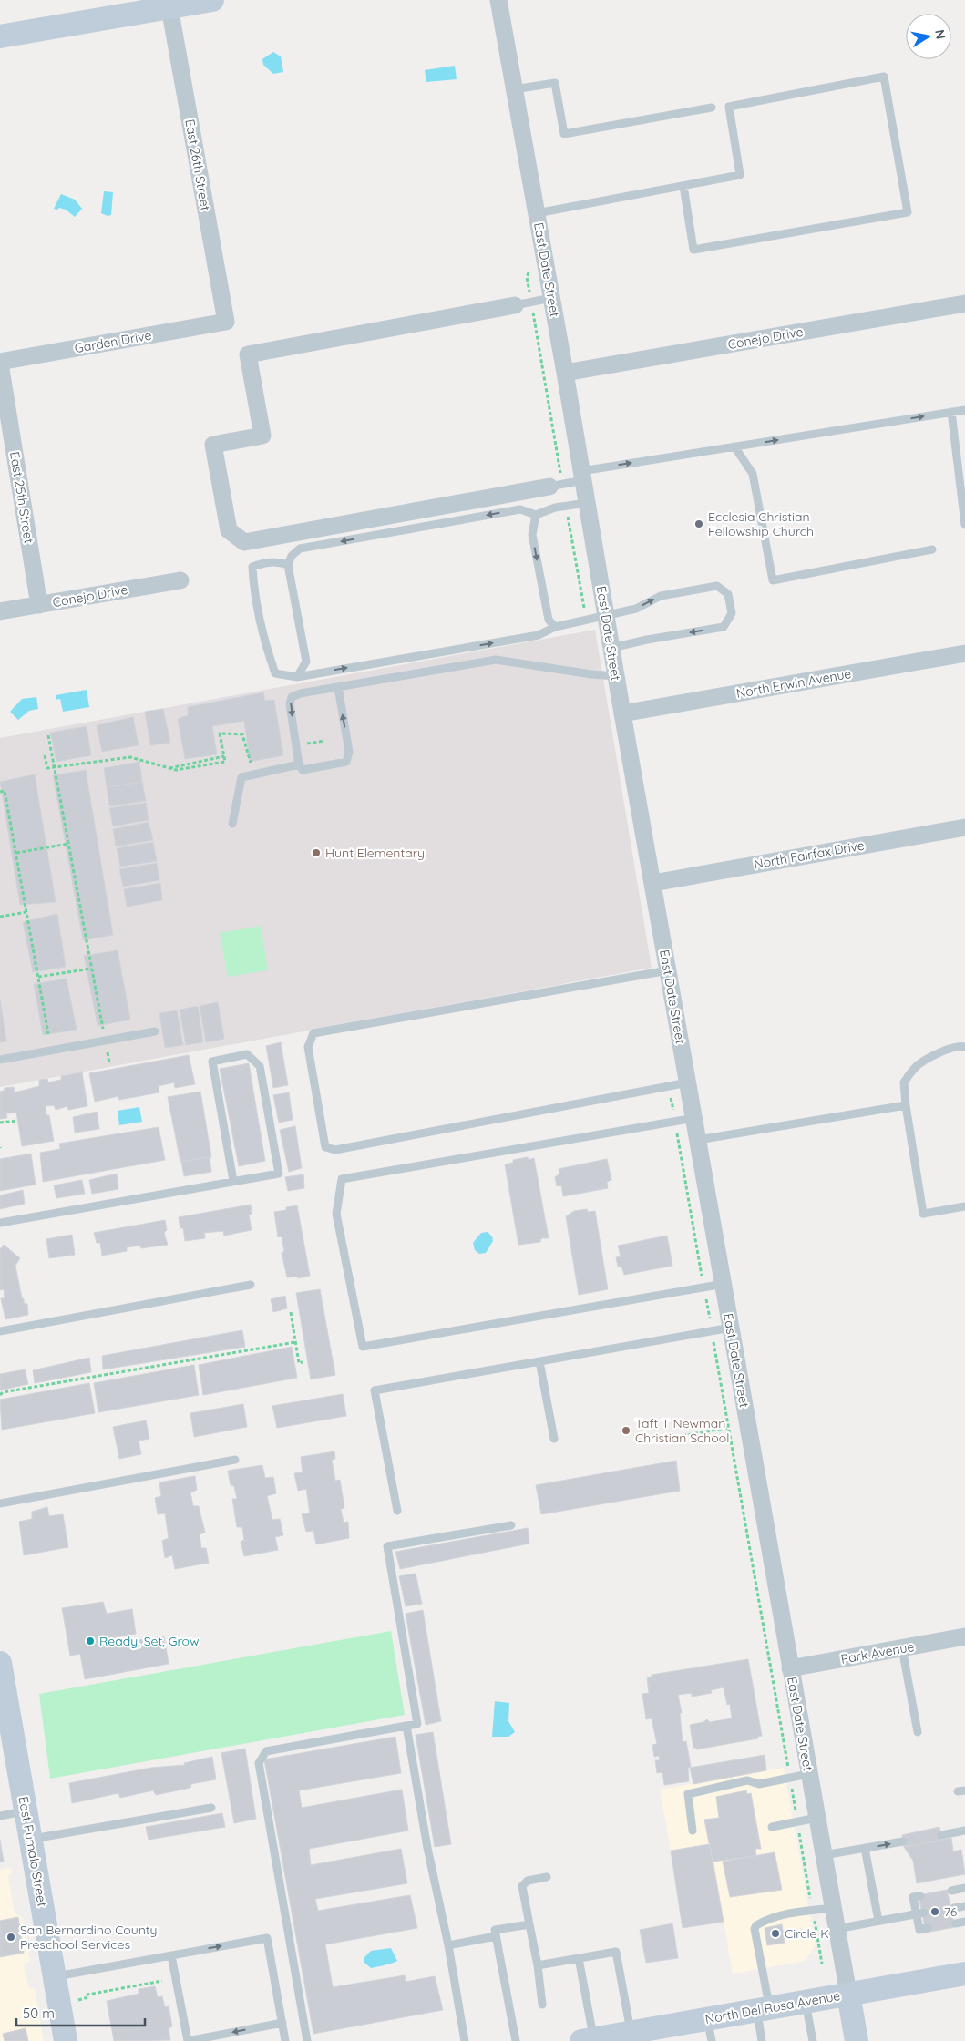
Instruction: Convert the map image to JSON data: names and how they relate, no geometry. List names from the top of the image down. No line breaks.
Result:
{"streets":{"street":["East 26th Street","East Date Street","Conejo Drive","Garden Drive","East 25th Street","North Erwin Avenue","North Fairfax Drive","Park Avenue","East Pumalo Street","North Del Rosa Avenue"]},"crossings":[["East 26th Street","Garden Drive"],["East Date Street","Conejo Drive"],["East Date Street","North Erwin Avenue"],["East Date Street","North Fairfax Drive"],["East Date Street","Park Avenue"],["East Date Street","North Del Rosa Avenue"],["Conejo Drive","East 25th Street"],["Garden Drive","East 25th Street"]],"places":["Ecclesia Christian Fellowship Church","Hunt Elementary","Taft T Newman Christian School","Ready, Set, Grow","76","Circle K","San Bernardino County Preschool Services"],"scale_bar":"50 m","north":"right"}
